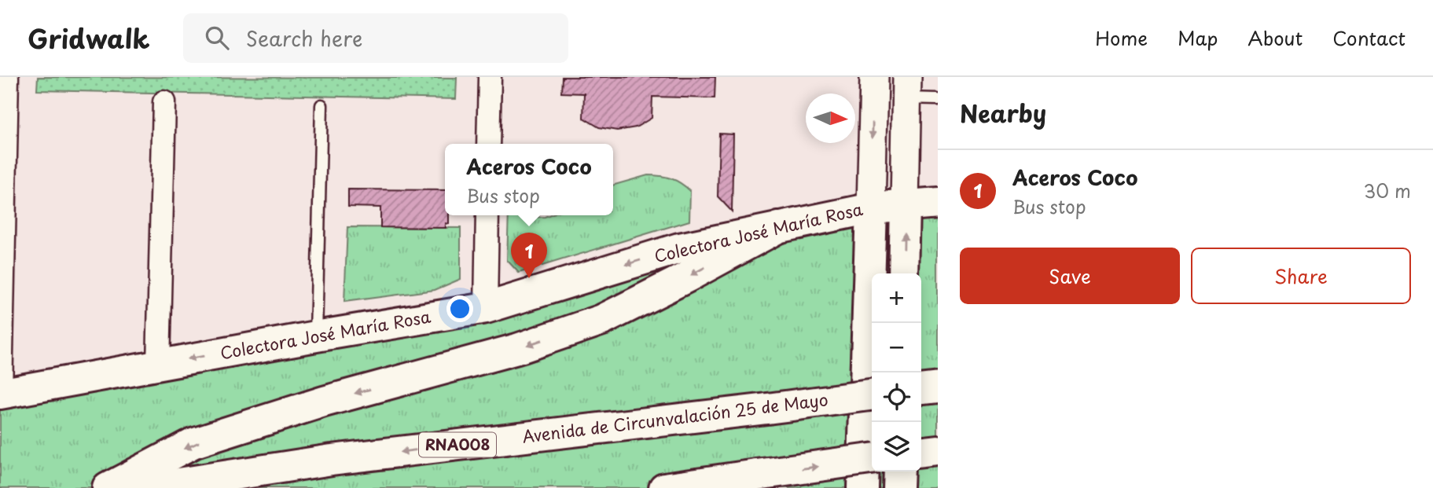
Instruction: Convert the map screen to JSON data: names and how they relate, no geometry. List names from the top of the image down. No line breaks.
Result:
{"streets":{"main road":["Colectora José María Rosa","Avenida de Circunvalación 25 de Mayo","RNA008"]},"north":"right","page":{"header":"Gridwalk","search":"Search here","nav":["Home","Map","About","Contact"],"heading":"Nearby","popup":["Aceros Coco","Bus stop"],"list":[{"mark":"1","name":"Aceros Coco","note":"Bus stop","value":"30 m"}],"buttons":["Save","Share"],"pins":"1","map_buttons":["+","−"]}}
